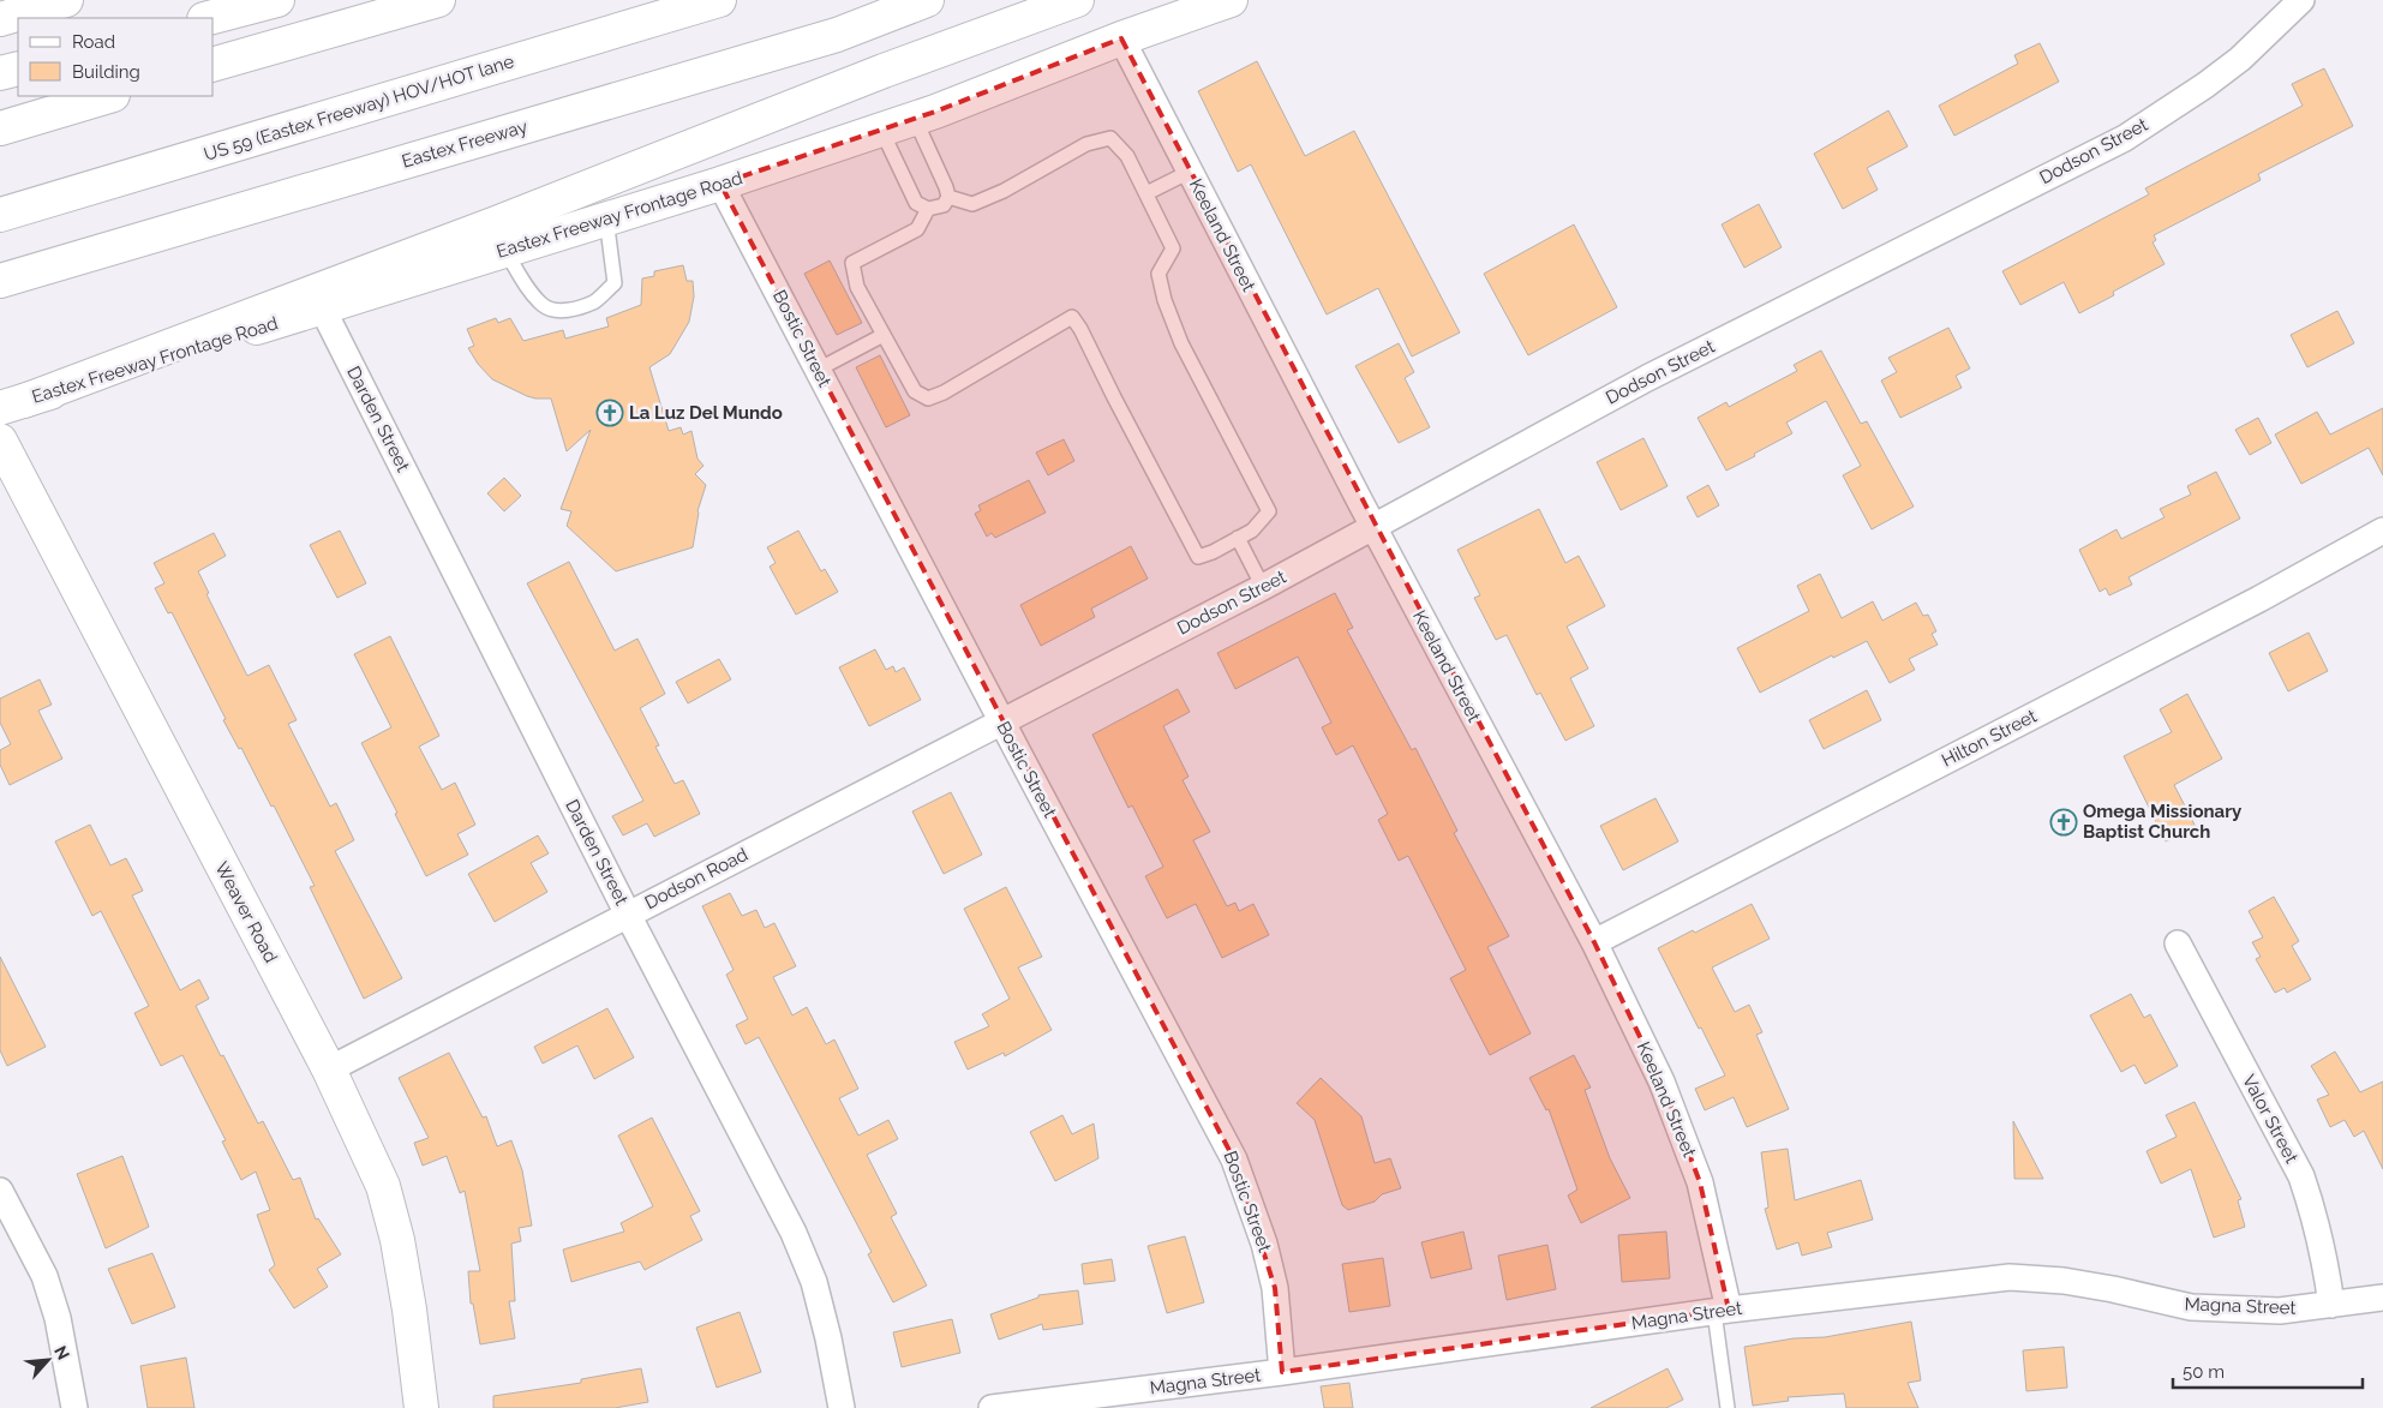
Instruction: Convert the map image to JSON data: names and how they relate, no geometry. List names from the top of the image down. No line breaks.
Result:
{"streets":{"main road":["US 59 (Eastex Freeway) HOV/HOT lane","Eastex Freeway","Eastex Freeway Frontage Road","Weaver Road"],"street":["Dodson Street","Keeland Street","Bostic Street","Darden Street","Hilton Street","Dodson Road","Valor Street","Magna Street"]},"crossings":[["Dodson Street","Keeland Street"],["Dodson Street","Bostic Street"],["Dodson Street","Dodson Road"],["Eastex Freeway Frontage Road","Keeland Street"],["Eastex Freeway Frontage Road","Bostic Street"],["Eastex Freeway Frontage Road","Darden Street"],["Keeland Street","Hilton Street"],["Keeland Street","Magna Street"],["Bostic Street","Dodson Road"],["Bostic Street","Magna Street"],["Darden Street","Dodson Road"],["Dodson Road","Weaver Road"],["Valor Street","Magna Street"]],"places":{"church":["La Luz Del Mundo","Omega Missionary Baptist Church"]},"legend":["Road","Building"],"scale_bar":"50 m","north":"top right"}
